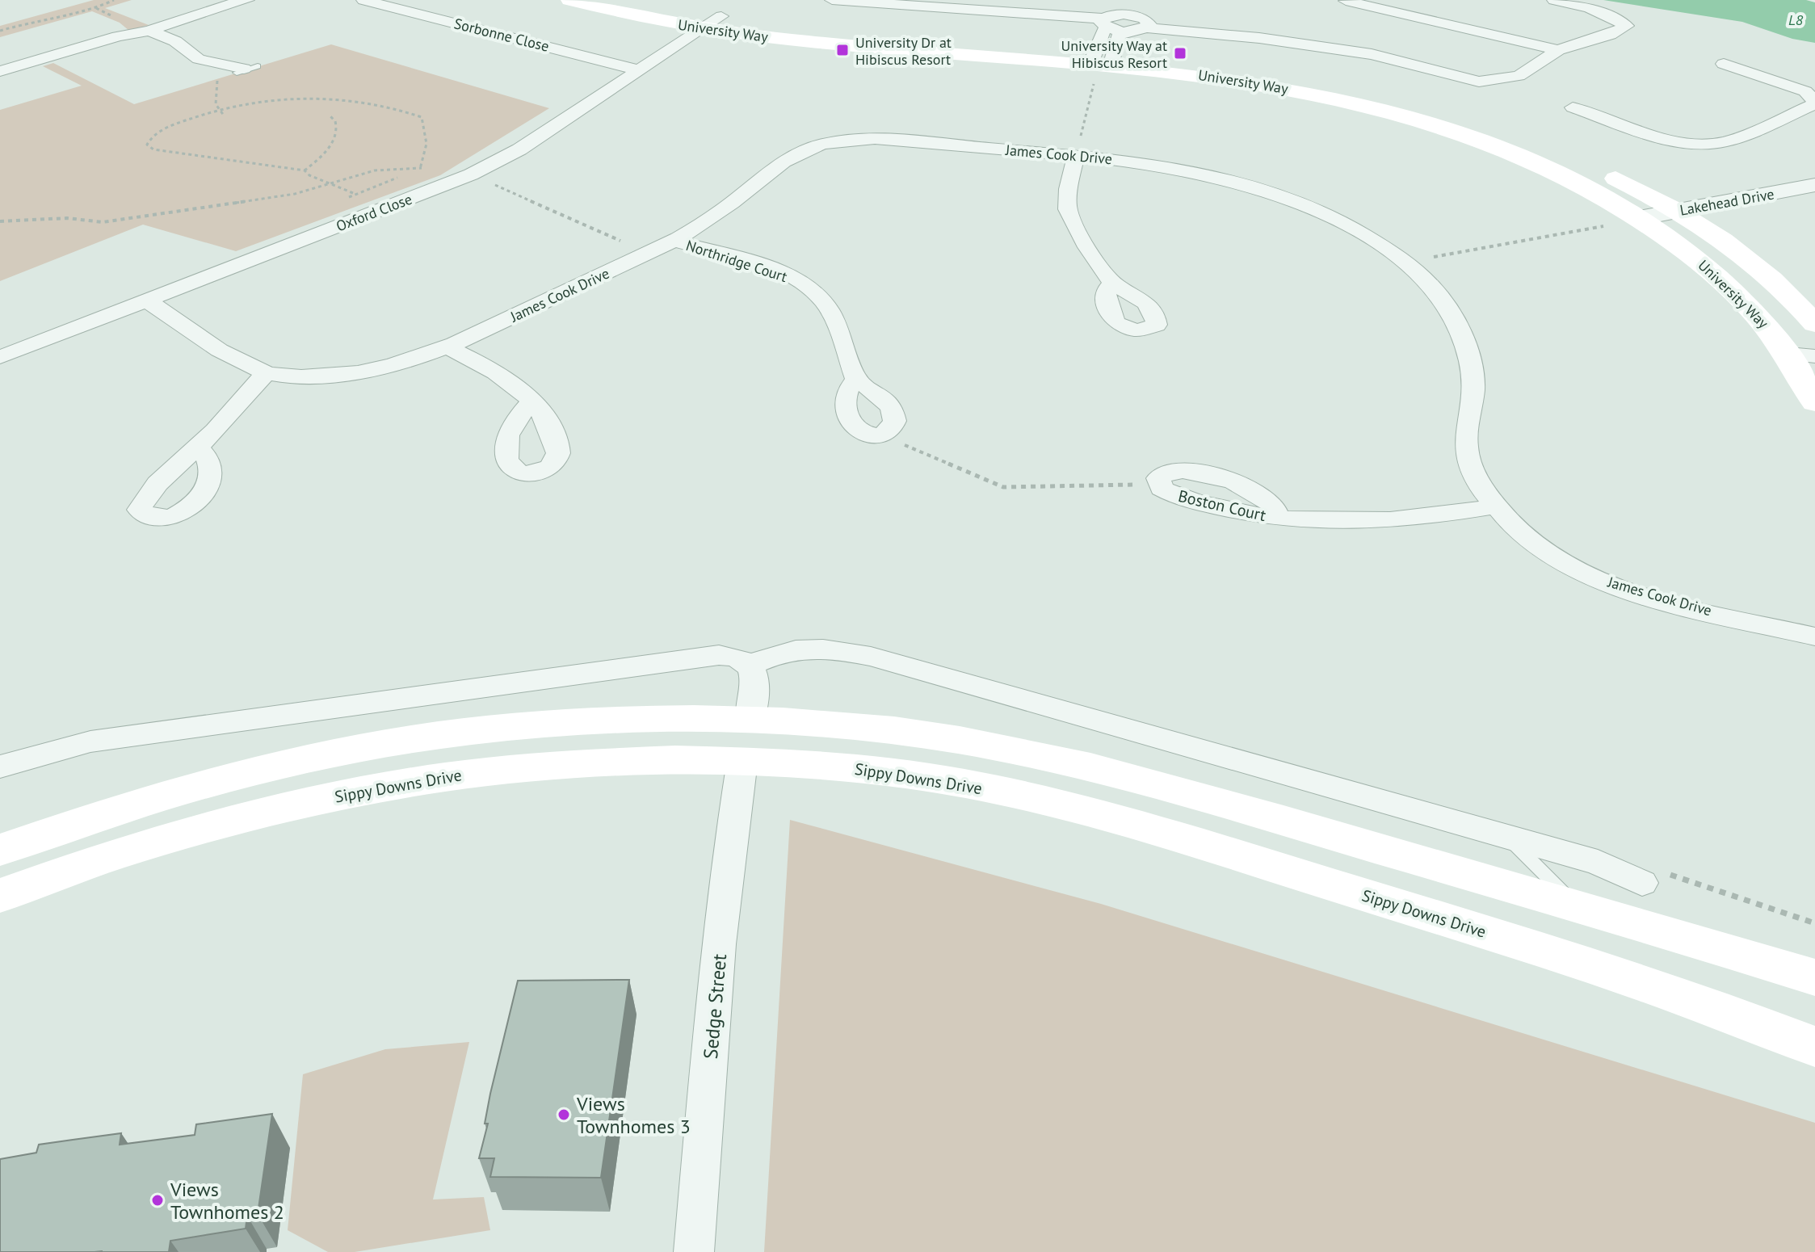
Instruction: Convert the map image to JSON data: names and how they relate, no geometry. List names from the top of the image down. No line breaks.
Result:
{"streets":{"main road":["University Way","Sippy Downs Drive"],"street":["Sorbonne Close","James Cook Drive","Lakehead Drive","Oxford Close","Northridge Court","Boston Court","Sedge Street"]},"crossings":[["University Way","Lakehead Drive"],["University Way","Oxford Close"],["Sorbonne Close","Oxford Close"],["James Cook Drive","Oxford Close"],["James Cook Drive","Northridge Court"],["James Cook Drive","Boston Court"],["Sippy Downs Drive","Sedge Street"]],"water":["L8"],"places":{"transit":["University Dr at Hibiscus Resort","University Way at Hibiscus Resort"],"other":["Views Townhomes 3","Views Townhomes 2"]}}
